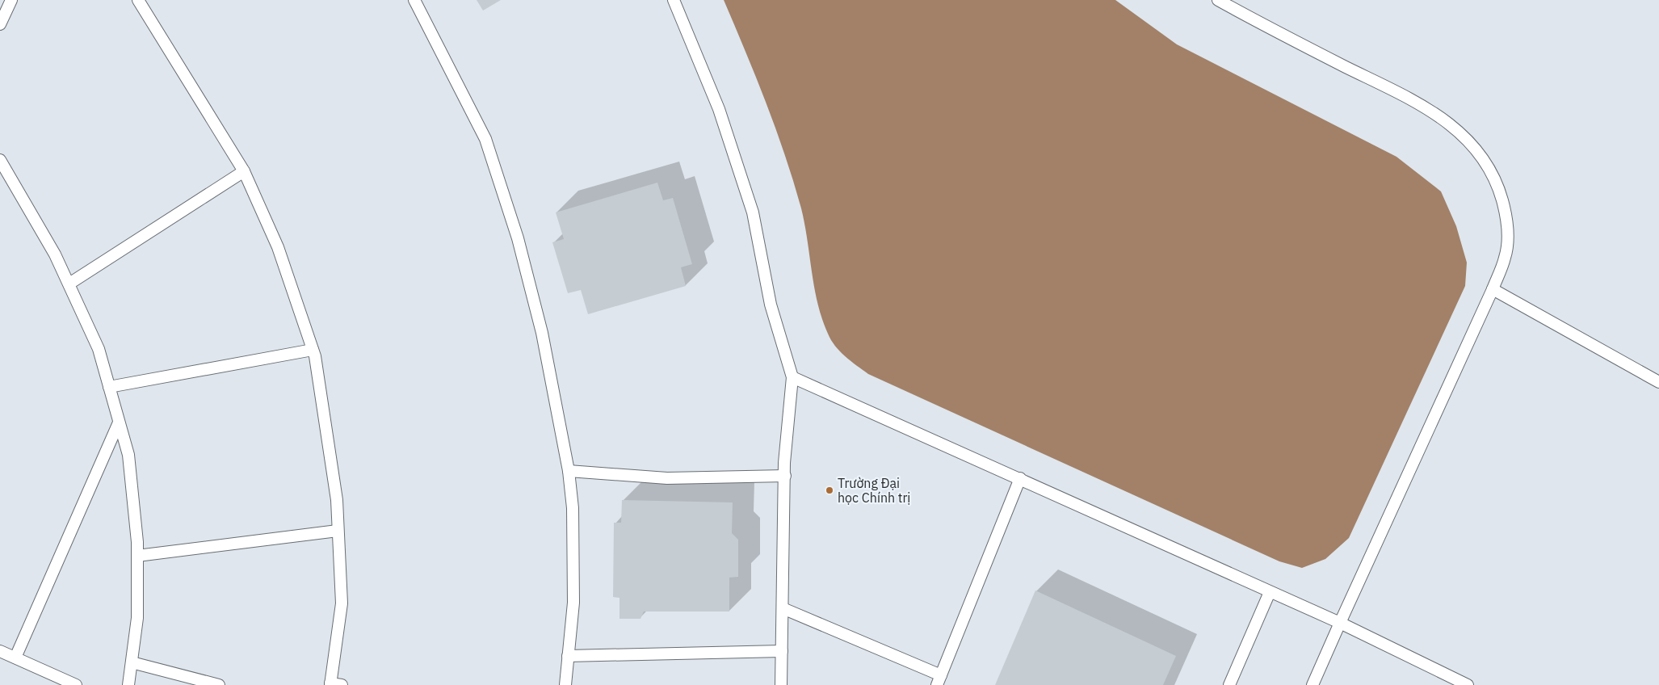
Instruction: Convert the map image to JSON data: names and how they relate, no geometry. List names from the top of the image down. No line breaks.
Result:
{"places":["Trường Đại học Chính trị"]}
